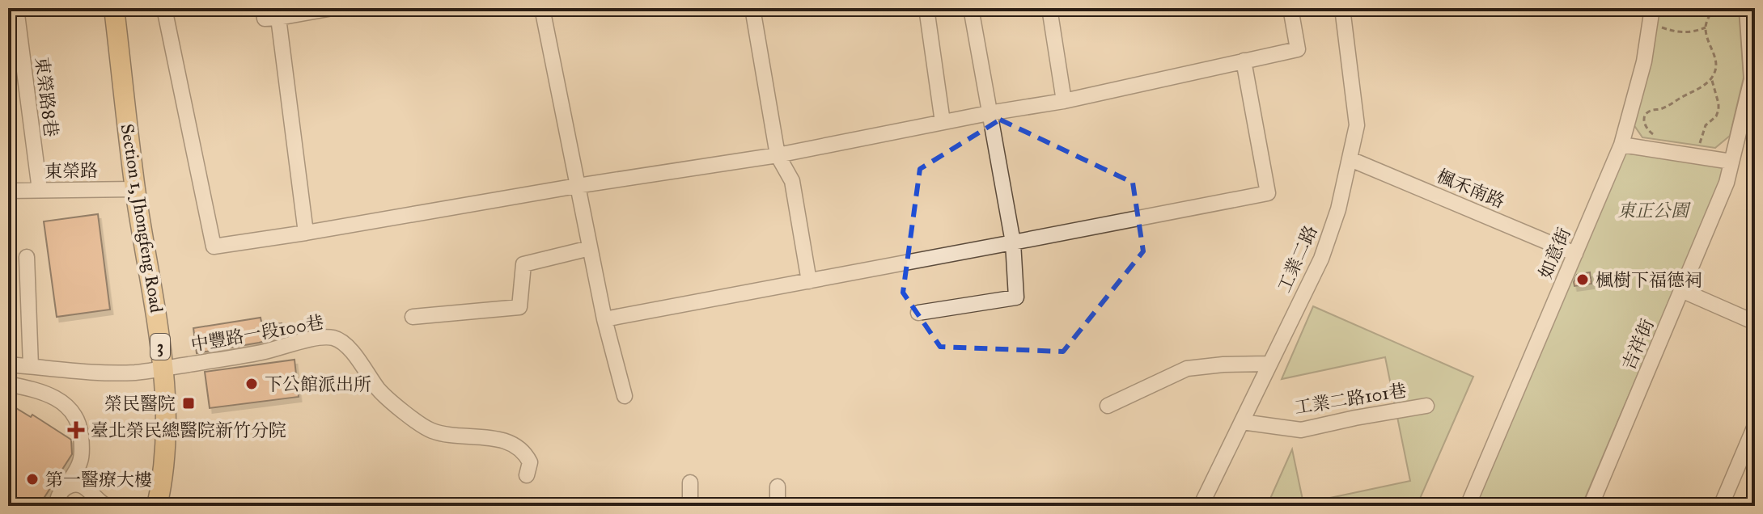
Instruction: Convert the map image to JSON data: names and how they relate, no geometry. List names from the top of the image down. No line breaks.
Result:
{"streets":{"main road":["Section 1, Jhongfeng Road","3"],"street":["東榮路8巷","東榮路","楓禾南路","如意街","工業二路","中豐路一段100巷","吉祥街","工業二路101巷"]},"crossings":[["東榮路8巷","東榮路"],["東榮路","Section 1, Jhongfeng Road"],["楓禾南路","如意街"],["楓禾南路","工業二路"],["Section 1, Jhongfeng Road","中豐路一段100巷"],["工業二路","工業二路101巷"]],"parks":["東正公園"],"places":{"other":["楓樹下福德祠","下公館派出所","第一醫療大樓"],"transit":["榮民醫院"],"health":["臺北榮民總醫院新竹分院"]}}
